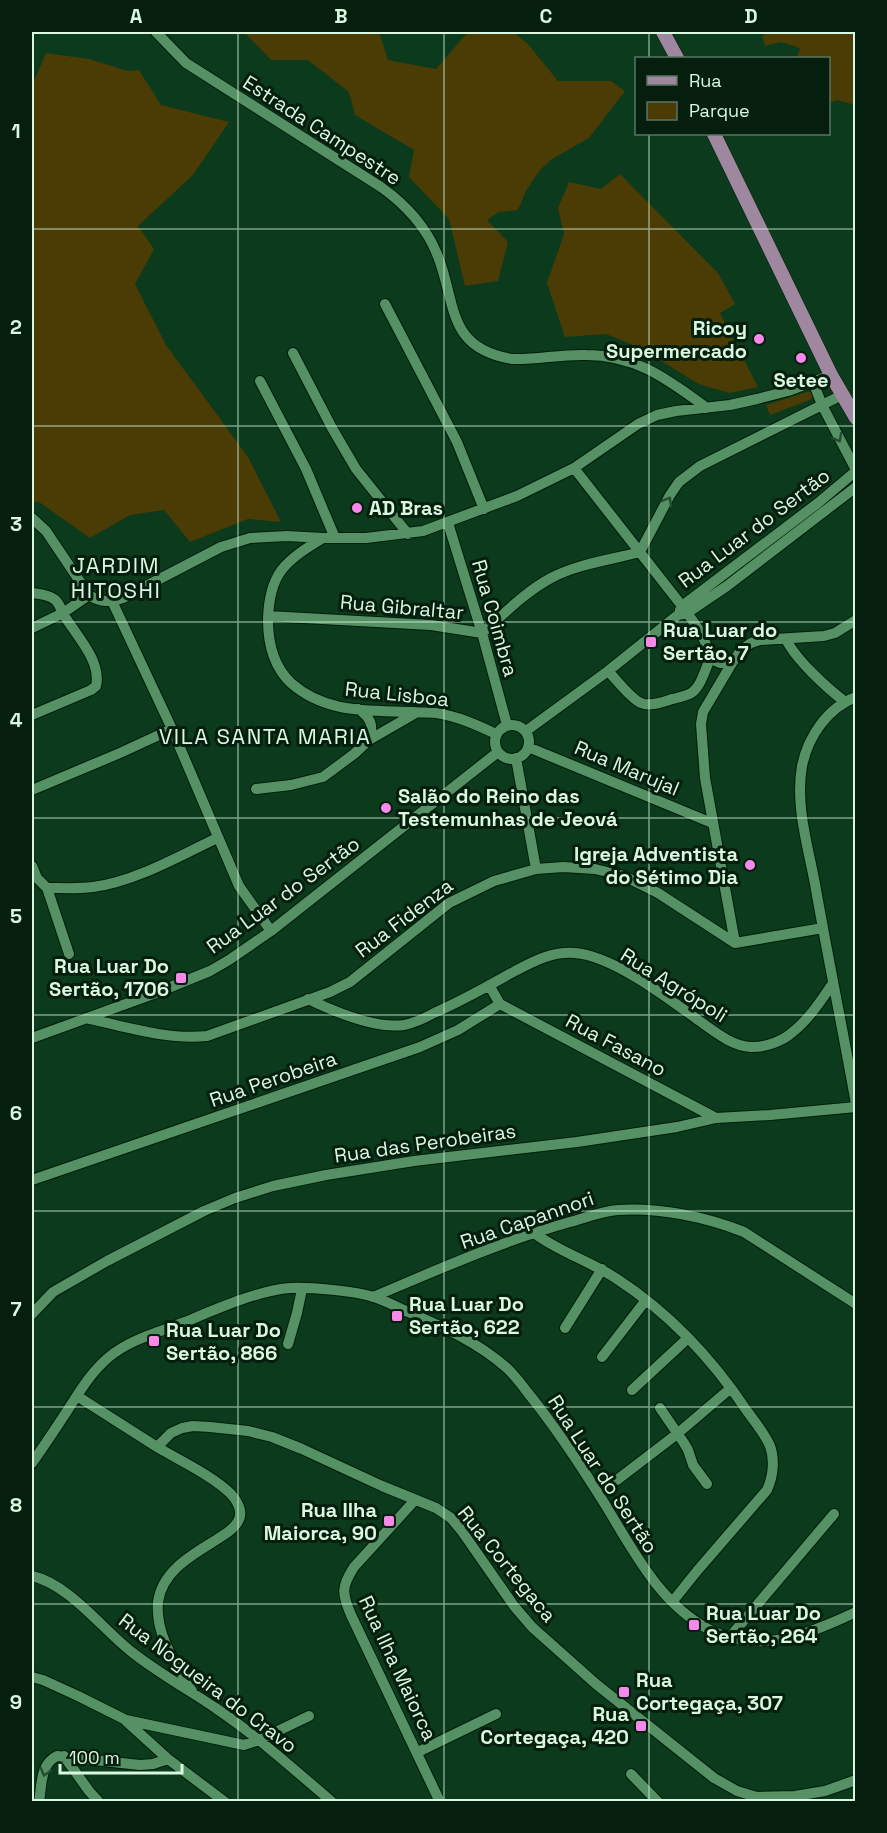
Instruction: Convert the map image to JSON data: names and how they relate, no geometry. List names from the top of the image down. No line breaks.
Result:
{"streets":{"street":["Estrada Campestre","Rua Luar do Sertão","Rua Gibraltar","Rua Coimbra","Rua Lisboa","Rua Marujal","Rua Fidenza","Rua Agrópoli","Rua Fasano","Rua Perobeira","Rua das Perobeiras","Rua Capannori","Rua Cortegaca","Rua Ilha Maiorca","Rua Nogueira do Cravo"]},"crossings":[["Rua Luar do Sertão","Rua Coimbra"],["Rua Luar do Sertão","Rua Lisboa"],["Rua Luar do Sertão","Rua Marujal"],["Rua Luar do Sertão","Rua Fidenza"],["Rua Luar do Sertão","Rua Capannori"],["Rua Gibraltar","Rua Coimbra"],["Rua Gibraltar","Rua Lisboa"],["Rua Coimbra","Rua Lisboa"],["Rua Coimbra","Rua Marujal"],["Rua Lisboa","Rua Marujal"],["Rua Fidenza","Rua Agrópoli"],["Rua Fasano","Rua Perobeira"],["Rua Fasano","Rua das Perobeiras"],["Rua Cortegaca","Rua Ilha Maiorca"]],"districts":["JARDIM HITOSHI","VILA SANTA MARIA"],"places":{"other":["Ricoy Supermercado","Setee","AD Bras","Salão do Reino das Testemunhas de Jeová","Igreja Adventista do Sétimo Dia"],"transit":["Rua Luar do Sertão, 7","Rua Luar Do Sertão, 1706","Rua Luar Do Sertão, 622","Rua Luar Do Sertão, 866","Rua Ilha Maiorca, 90","Rua Luar Do Sertão, 264","Rua Cortegaça, 307","Rua Cortegaça, 420"]},"legend":["Rua","Parque"],"scale_bar":"100 m","grid":{"columns":["A","B","C","D"],"rows":["1","2","3","4","5","6","7","8","9"]}}
